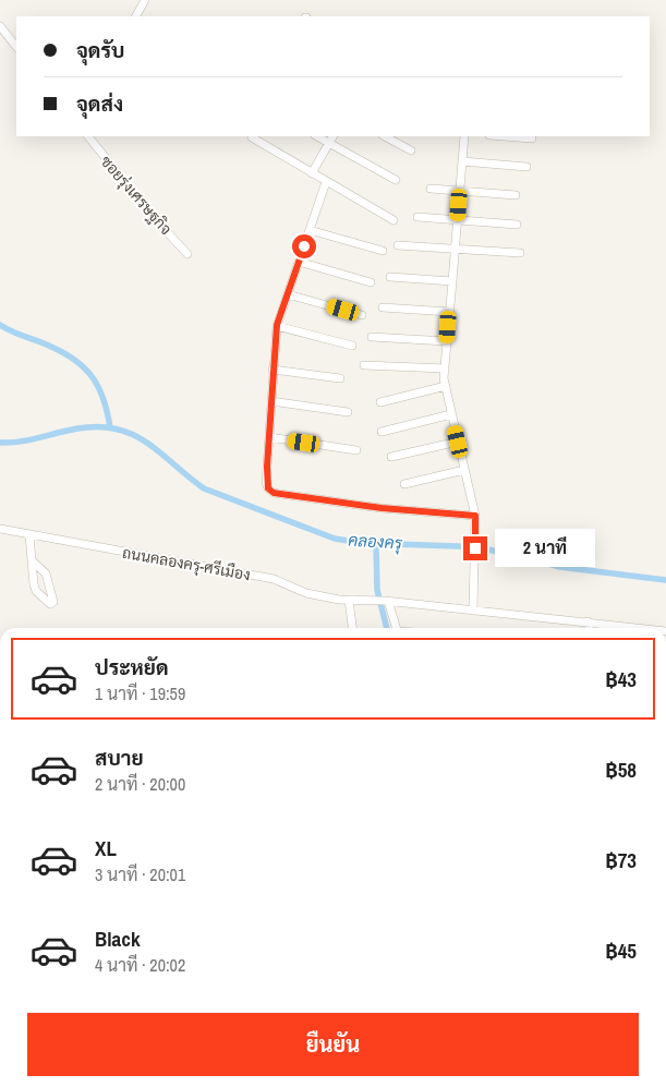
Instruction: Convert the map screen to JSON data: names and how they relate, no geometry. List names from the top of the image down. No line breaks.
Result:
{"streets":{"street":["ซอยรุ่งเศรษฐกิจ","ถนนคลองครุ-ศรีเมือง"]},"water":["คลองครุ"],"page":{"banner":["จุดรับ","จุดส่ง"],"bubble":"2 นาที","list":[{"name":"ประหยัด","note":"1 นาที · 19:59","value":"฿43"},{"name":"สบาย","note":"2 นาที · 20:00","value":"฿58"},{"name":"XL","note":"3 นาที · 20:01","value":"฿73"},{"name":"Black","note":"4 นาที · 20:02","value":"฿45"}],"buttons":"ยืนยัน"}}
